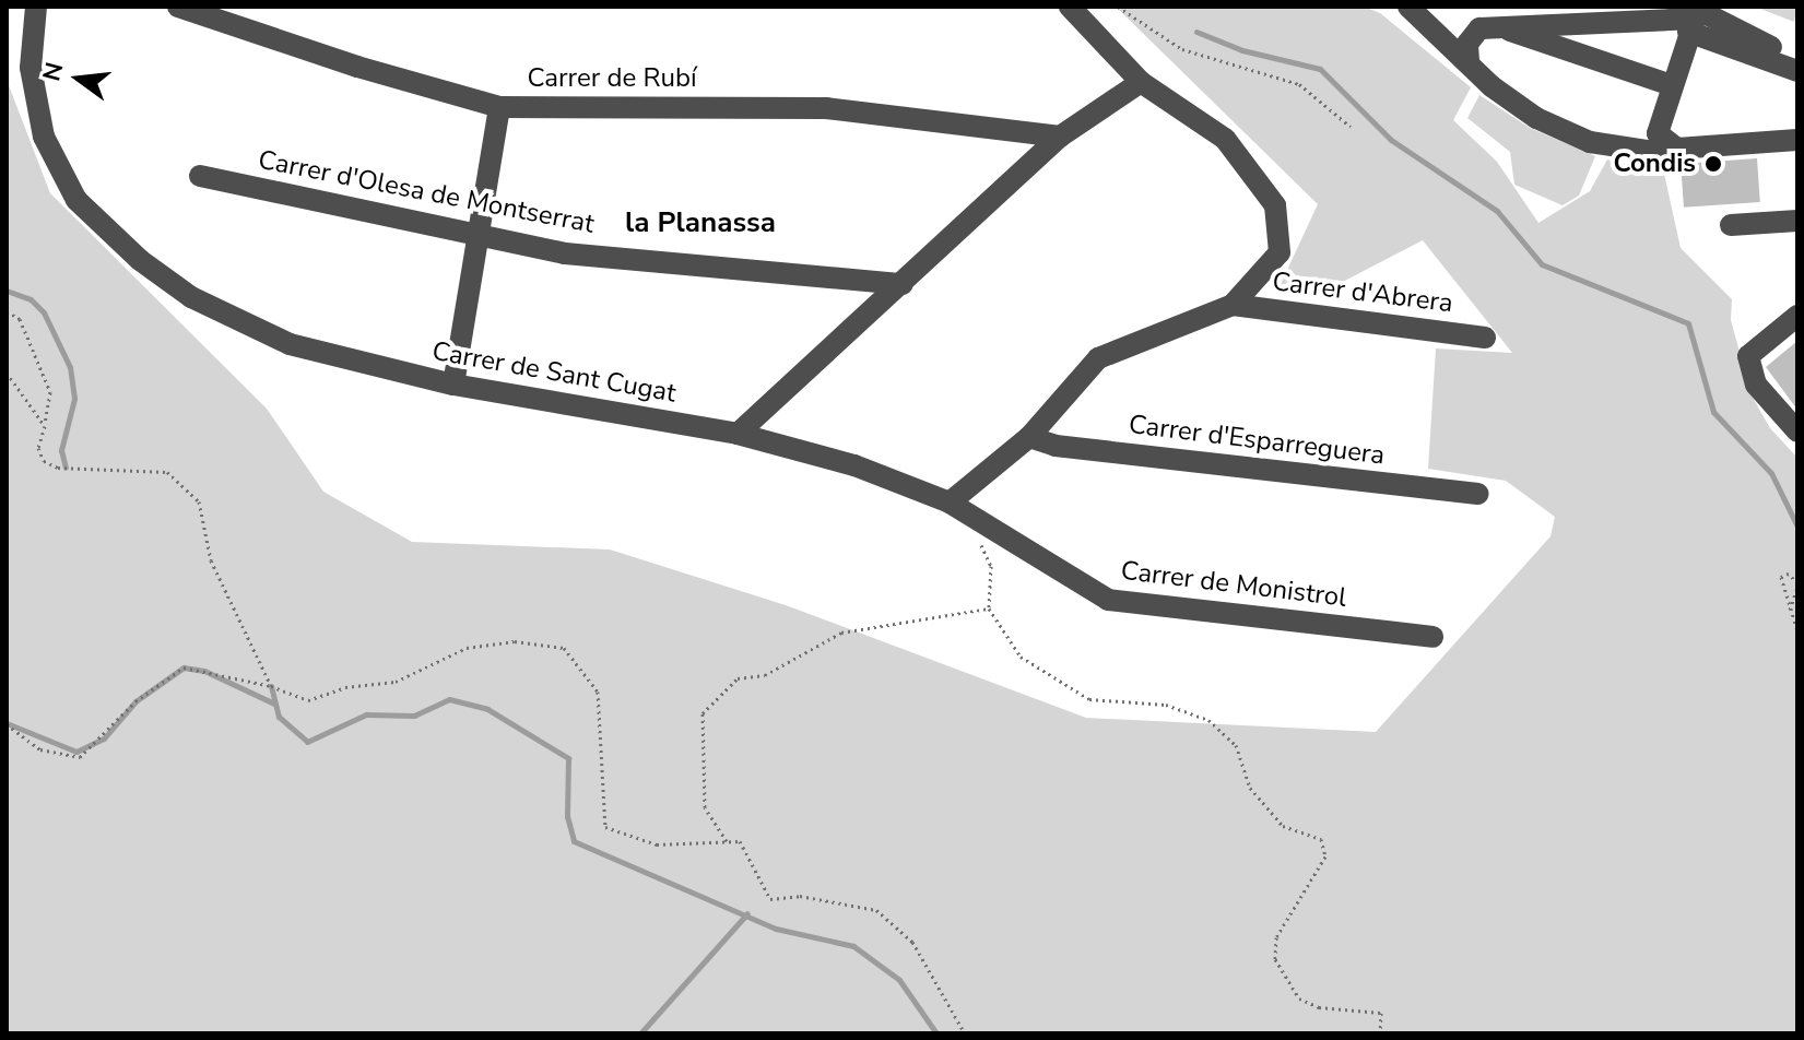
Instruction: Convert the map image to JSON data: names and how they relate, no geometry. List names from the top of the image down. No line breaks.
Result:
{"streets":{"street":["Carrer de Rubí","Carrer d'Olesa de Montserrat","Carrer d'Abrera","Carrer de Sant Cugat","Carrer d'Esparreguera","Carrer de Monistrol"]},"crossings":[["Carrer de Sant Cugat","Carrer de Monistrol"]],"districts":["la Planassa"],"places":["Condis"],"north":"left"}
